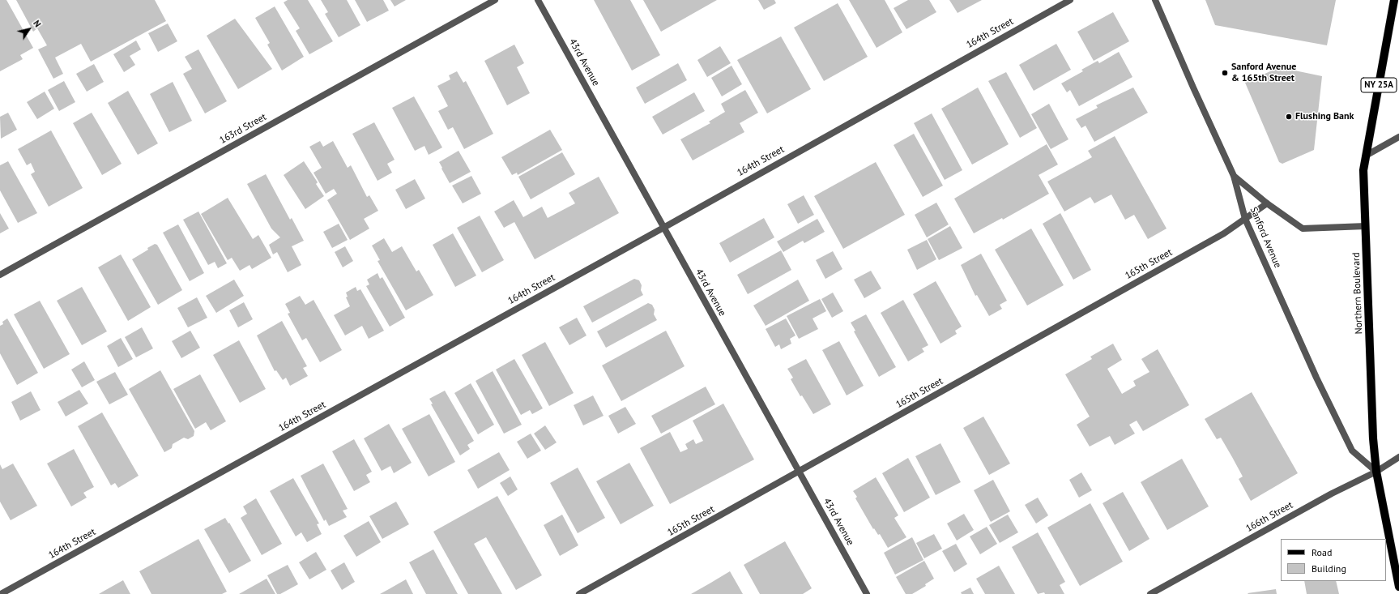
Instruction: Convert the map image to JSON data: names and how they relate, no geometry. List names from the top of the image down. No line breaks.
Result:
{"streets":{"main road":["NY 25A","Northern Boulevard"],"street":["164th Street","43rd Avenue","163rd Street","Sanford Avenue","165th Street","166th Street"]},"crossings":[["164th Street","43rd Avenue"],["43rd Avenue","165th Street"],["Sanford Avenue","165th Street"],["Sanford Avenue","Northern Boulevard"],["Sanford Avenue","166th Street"],["Northern Boulevard","166th Street"]],"places":["Sanford Avenue & 165th Street","Flushing Bank"],"legend":["Road","Building"],"north":"top right"}
